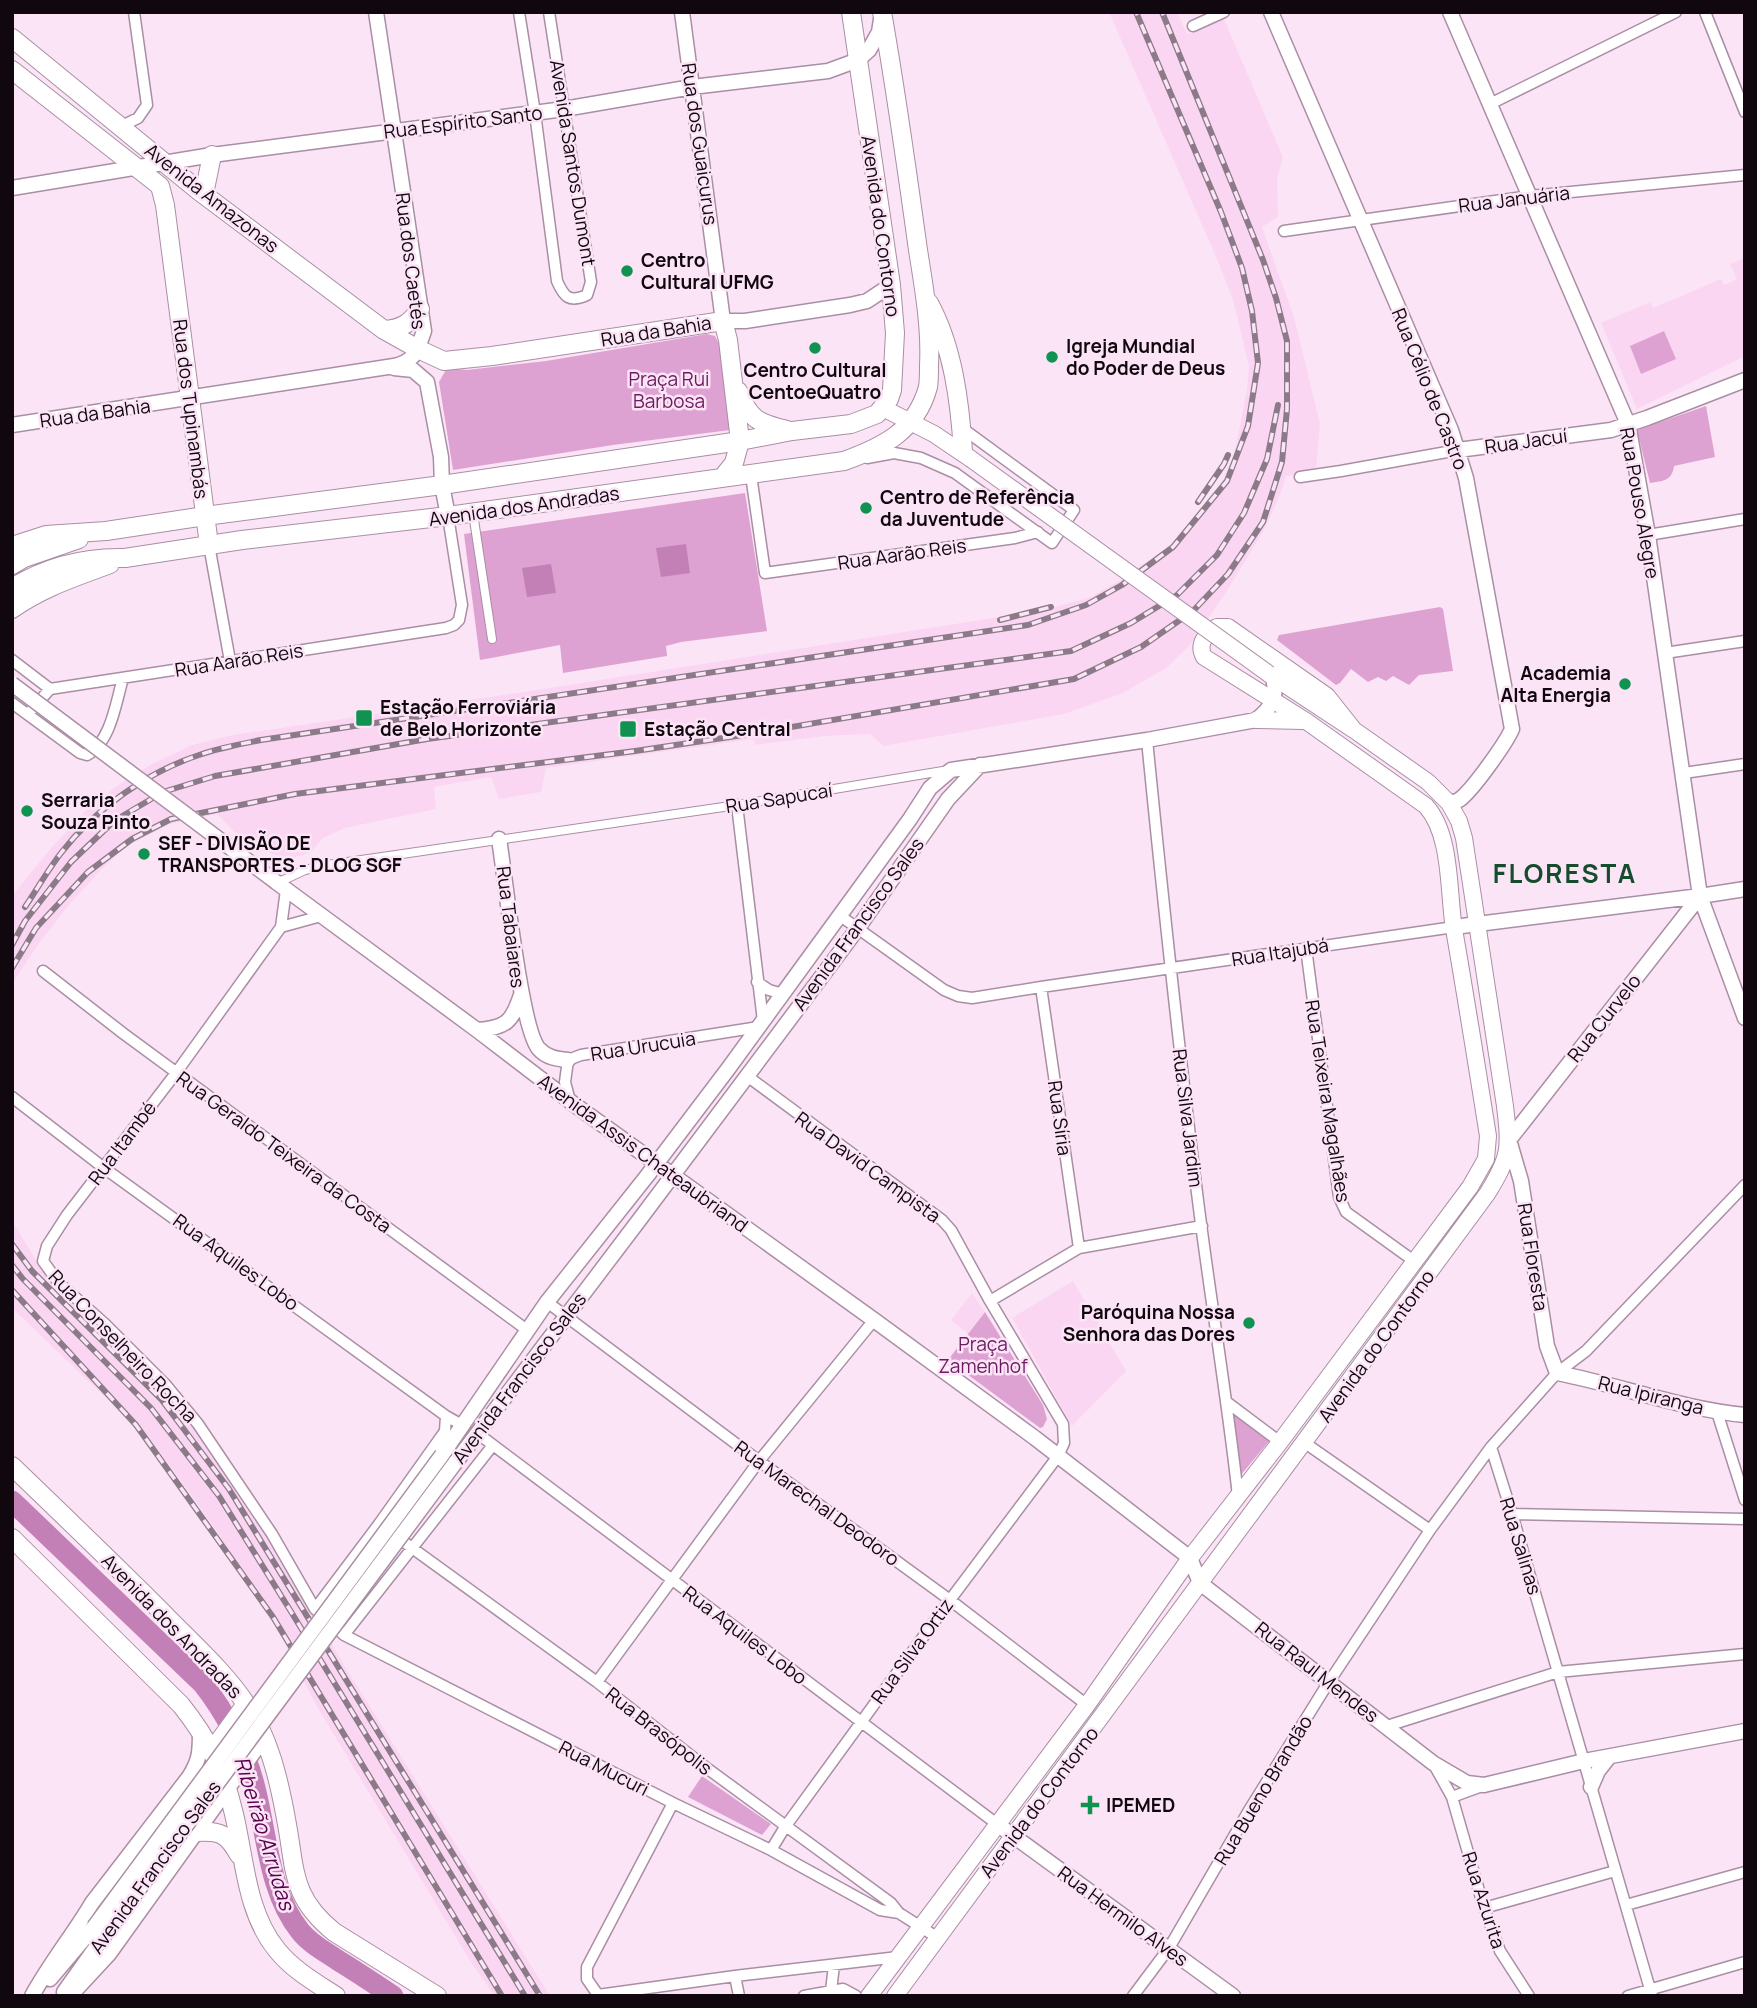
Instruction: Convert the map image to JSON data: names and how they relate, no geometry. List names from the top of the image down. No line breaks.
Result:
{"streets":{"main road":["Rua dos Guaicurus","Avenida Amazonas","Avenida do Contorno","Rua da Bahia","Rua dos Tupinambás","Avenida dos Andradas"],"street":["Rua Espírito Santo","Avenida Santos Dumont","Rua Januária","Rua dos Caetés","Rua Célio de Castro","Rua Jacuí","Rua Pouso Alegre","Rua Aarão Reis","Rua Sapucaí","Avenida Francisco Sales","Rua Tabaiares","Rua Itajubá","Rua Curvelo","Rua Urucuia","Rua Teixeira Magalhães","Rua Síria","Rua Silva Jardim","Rua Itambé","Rua Geraldo Teixeira da Costa","Avenida Assis Chateaubriand","Rua David Campista","Rua Floresta","Rua Aquiles Lobo","Rua Conselheiro Rocha","Rua Ipiranga","Rua Marechal Deodoro","Rua Salinas","Rua Silva Ortiz","Rua Raul Mendes","Rua Brasópolis","Rua Mucuri","Rua Bueno Brandão","Rua Azurita","Rua Hermilo Alves"]},"crossings":[["Rua Espírito Santo","Rua dos Guaicurus"],["Rua Espírito Santo","Avenida Santos Dumont"],["Rua Espírito Santo","Avenida Amazonas"],["Rua Espírito Santo","Avenida do Contorno"],["Rua Espírito Santo","Rua dos Caetés"],["Rua Espírito Santo","Rua dos Tupinambás"],["Rua dos Guaicurus","Rua da Bahia"],["Rua dos Guaicurus","Avenida dos Andradas"],["Avenida Amazonas","Rua dos Caetés"],["Avenida Amazonas","Rua da Bahia"],["Avenida Amazonas","Rua dos Tupinambás"],["Rua Januária","Rua Célio de Castro"],["Rua Januária","Rua Pouso Alegre"],["Avenida do Contorno","Rua da Bahia"],["Avenida do Contorno","Rua Célio de Castro"],["Avenida do Contorno","Avenida dos Andradas"],["Avenida do Contorno","Rua Itajubá"],["Avenida do Contorno","Rua Curvelo"],["Avenida do Contorno","Rua Teixeira Magalhães"],["Avenida do Contorno","Rua Silva Jardim"],["Avenida do Contorno","Avenida Assis Chateaubriand"],["Avenida do Contorno","Rua Floresta"],["Avenida do Contorno","Rua Aquiles Lobo"],["Avenida do Contorno","Rua Marechal Deodoro"],["Avenida do Contorno","Rua Raul Mendes"],["Avenida do Contorno","Rua Brasópolis"],["Avenida do Contorno","Rua Hermilo Alves"],["Rua dos Caetés","Rua da Bahia"],["Rua da Bahia","Rua dos Tupinambás"],["Rua Célio de Castro","Rua Jacuí"],["Rua dos Tupinambás","Avenida dos Andradas"],["Rua dos Tupinambás","Rua Aarão Reis"],["Rua Jacuí","Rua Pouso Alegre"],["Rua Pouso Alegre","Rua Itajubá"],["Rua Pouso Alegre","Rua Curvelo"],["Avenida dos Andradas","Rua Aarão Reis"],["Avenida dos Andradas","Avenida Francisco Sales"],["Rua Sapucaí","Avenida Francisco Sales"],["Rua Sapucaí","Rua Tabaiares"],["Rua Sapucaí","Rua Silva Jardim"],["Rua Sapucaí","Rua Itambé"],["Rua Sapucaí","Avenida Assis Chateaubriand"],["Avenida Francisco Sales","Rua Itajubá"],["Avenida Francisco Sales","Rua Urucuia"],["Avenida Francisco Sales","Rua Geraldo Teixeira da Costa"],["Avenida Francisco Sales","Avenida Assis Chateaubriand"],["Avenida Francisco Sales","Rua David Campista"],["Avenida Francisco Sales","Rua Aquiles Lobo"],["Avenida Francisco Sales","Rua Conselheiro Rocha"],["Avenida Francisco Sales","Rua Marechal Deodoro"],["Avenida Francisco Sales","Rua Brasópolis"],["Avenida Francisco Sales","Rua Mucuri"],["Rua Tabaiares","Avenida Assis Chateaubriand"],["Rua Itajubá","Rua Curvelo"],["Rua Itajubá","Rua Teixeira Magalhães"],["Rua Itajubá","Rua Síria"],["Rua Itajubá","Rua Silva Jardim"],["Rua Curvelo","Rua Floresta"],["Rua Urucuia","Avenida Assis Chateaubriand"],["Rua Itambé","Rua Geraldo Teixeira da Costa"],["Rua Itambé","Avenida Assis Chateaubriand"],["Rua Itambé","Rua Aquiles Lobo"],["Rua Itambé","Rua Conselheiro Rocha"],["Avenida Assis Chateaubriand","Rua David Campista"],["Avenida Assis Chateaubriand","Rua Silva Ortiz"],["Rua David Campista","Rua Silva Ortiz"],["Rua Floresta","Rua Ipiranga"],["Rua Aquiles Lobo","Rua Silva Ortiz"],["Rua Aquiles Lobo","Rua Hermilo Alves"],["Rua Conselheiro Rocha","Rua Mucuri"],["Rua Marechal Deodoro","Rua Silva Ortiz"],["Rua Salinas","Rua Bueno Brandão"],["Rua Silva Ortiz","Rua Brasópolis"],["Rua Silva Ortiz","Rua Mucuri"],["Rua Raul Mendes","Rua Bueno Brandão"],["Rua Raul Mendes","Rua Azurita"],["Rua Brasópolis","Rua Mucuri"],["Rua Bueno Brandão","Rua Hermilo Alves"]],"districts":["FLORESTA"],"water":["Ribeirão Arrudas"],"parks":["Praça Rui Barbosa","Praça Zamenhof"],"places":{"other":["Centro Cultural UFMG","Centro Cultural CentoeQuatro","Igreja Mundial do Poder de Deus","Centro de Referência da Juventude","Academia Alta Energia","Serraria Souza Pinto","SEF - DIVISÃO DE TRANSPORTES - DLOG SGF","Paróquina Nossa Senhora das Dores"],"transit":["Estação Ferroviária de Belo Horizonte","Estação Central"],"health":["IPEMED"]}}
